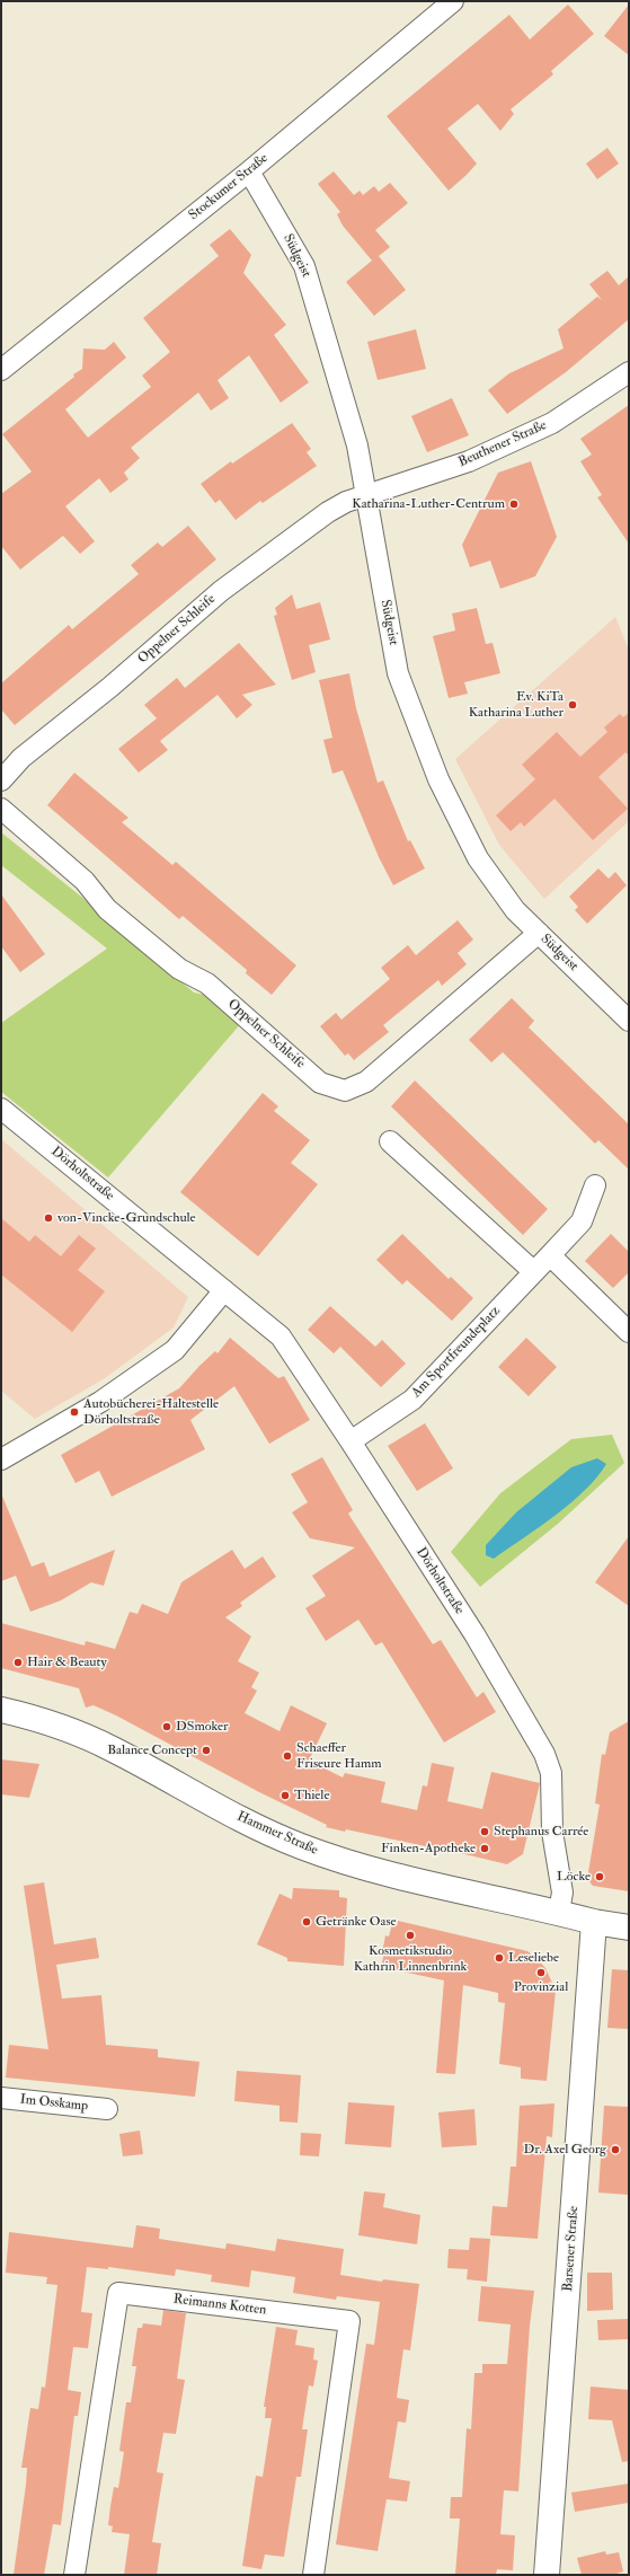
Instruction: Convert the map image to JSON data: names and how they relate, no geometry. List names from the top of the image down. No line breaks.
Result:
{"streets":{"main road":["Hammer Straße","Barsener Straße"],"street":["Stockumer Straße","Südgeist","Beuthener Straße","Oppelner Schleife","Dörholtstraße","Am Sportfreundeplatz","Im Osskamp","Reimanns Kotten"]},"crossings":[["Stockumer Straße","Südgeist"],["Südgeist","Beuthener Straße"],["Südgeist","Oppelner Schleife"],["Beuthener Straße","Oppelner Schleife"],["Dörholtstraße","Am Sportfreundeplatz"],["Dörholtstraße","Hammer Straße"],["Hammer Straße","Barsener Straße"]],"places":["Katharina-Luther-Centrum","Ev. KiTa Katharina Luther","von-Vincke-Grundschule","Autobücherei-Haltestelle Dörholtstraße","Hair & Beauty","DSmoker","Balance Concept","Schaeffer Friseure Hamm","Thiele","Stephanus Carrée","Finken-Apotheke","Löcke","Getränke Oase","Kosmetikstudio Kathrin Linnenbrink","Leseliebe","Provinzial","Dr. Axel Georg"]}
